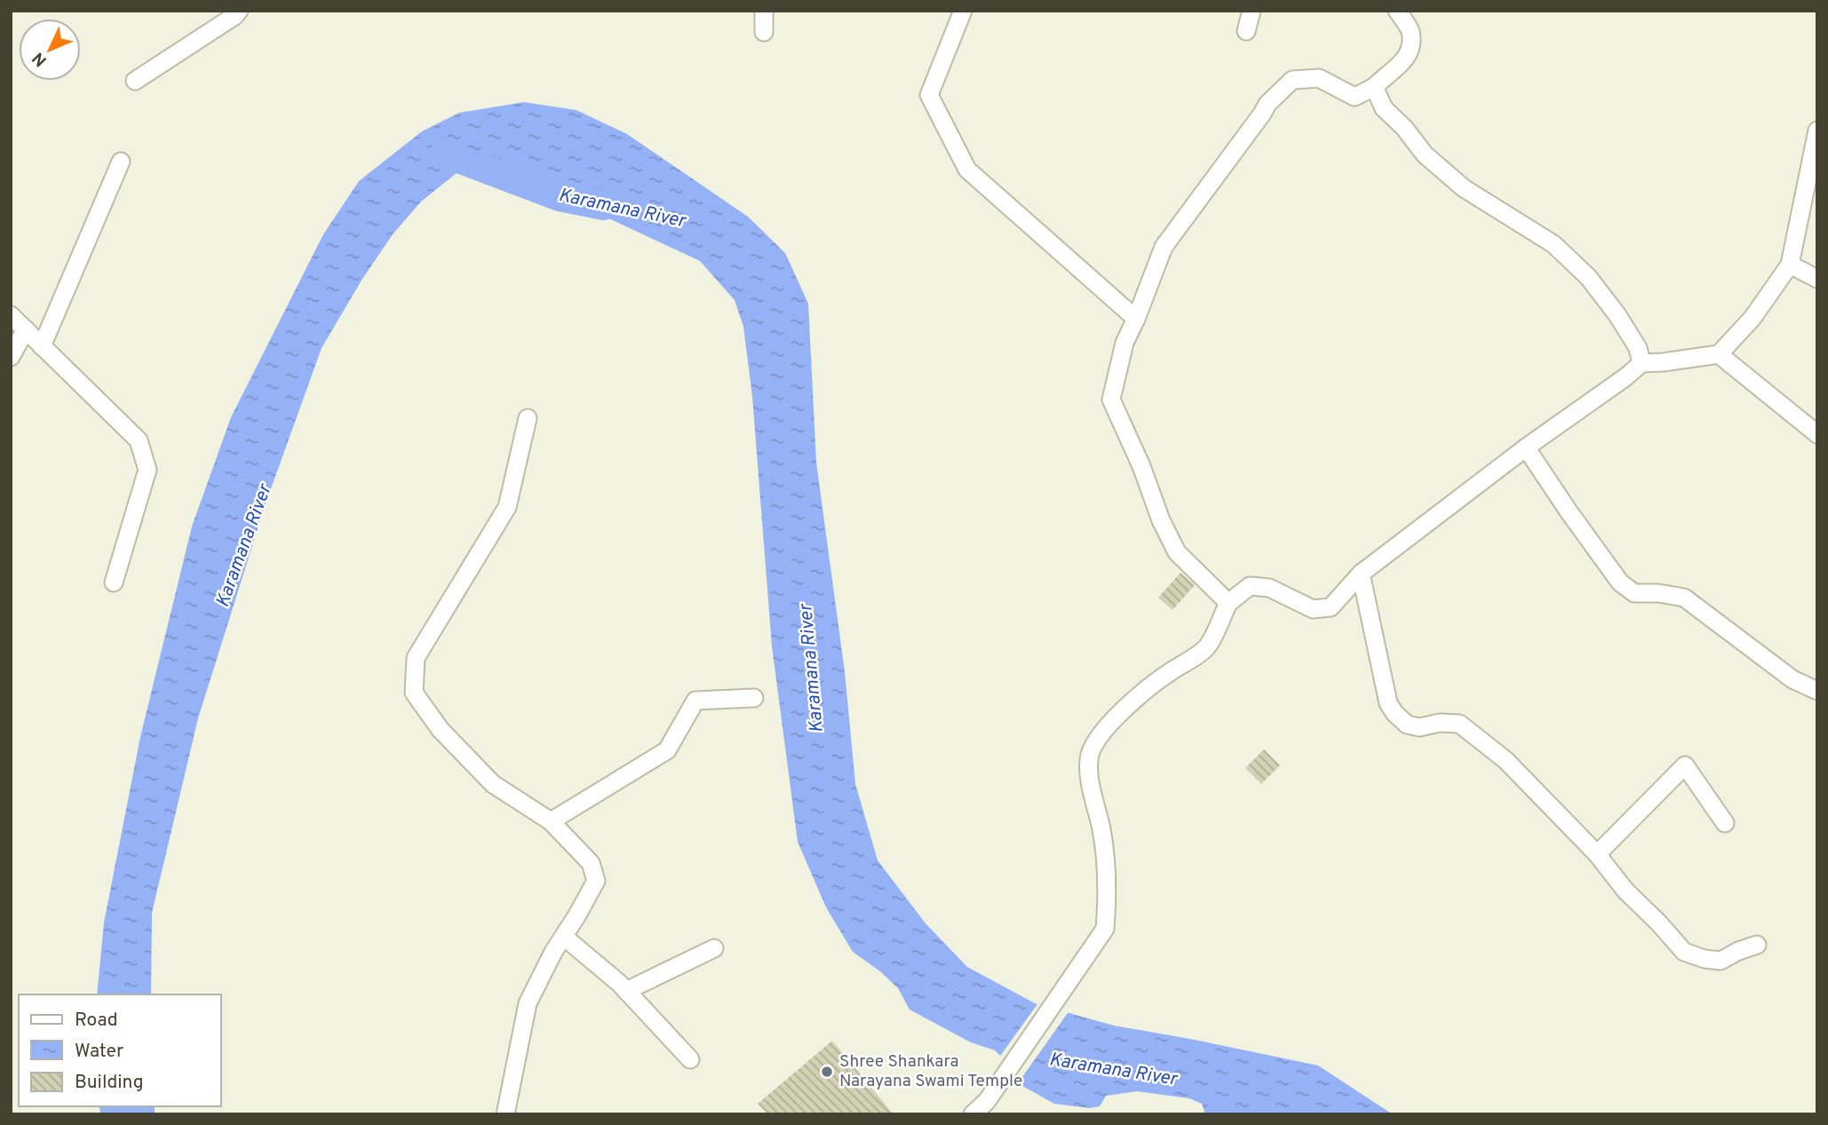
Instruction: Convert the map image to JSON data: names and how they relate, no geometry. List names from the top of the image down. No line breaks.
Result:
{"water":["Karamana River"],"places":["Shree Shankara Narayana Swami Temple"],"legend":["Road","Water","Building"],"north":"bottom left"}
